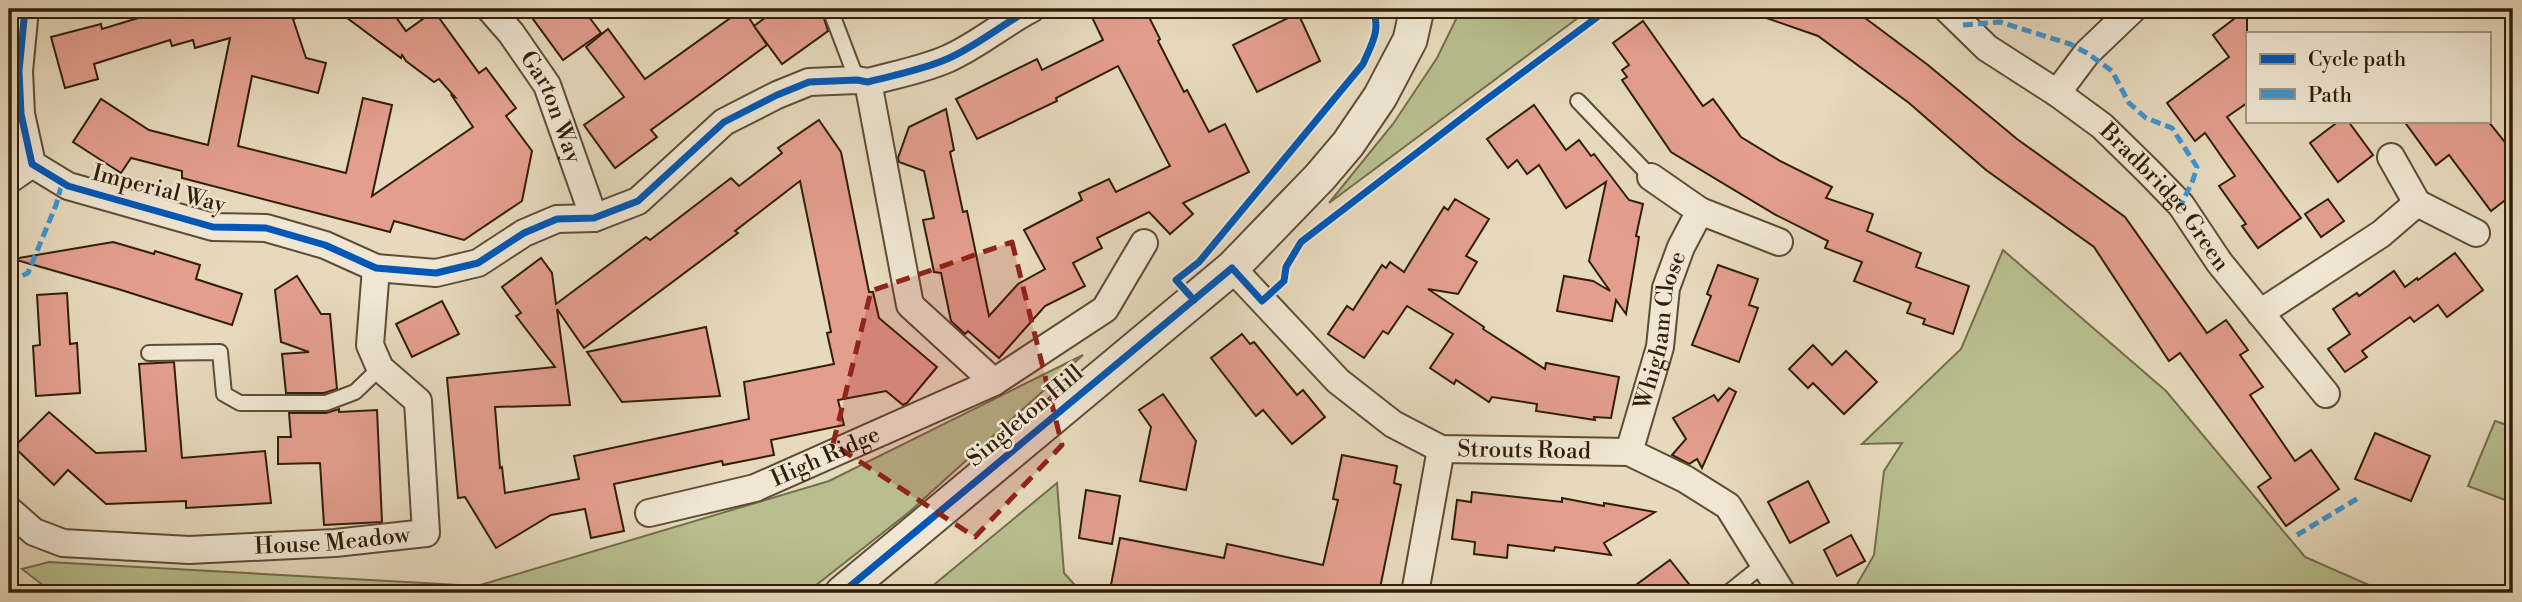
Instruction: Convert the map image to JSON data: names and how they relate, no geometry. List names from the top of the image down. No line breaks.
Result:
{"streets":{"street":["Garton Way","Imperial Way","Bradbridge Green","Whigham Close","Singleton Hill","Strouts Road","High Ridge","House Meadow"]},"crossings":[["Garton Way","Imperial Way"],["Whigham Close","Strouts Road"],["Singleton Hill","Strouts Road"]],"legend":["Cycle path","Path"]}
